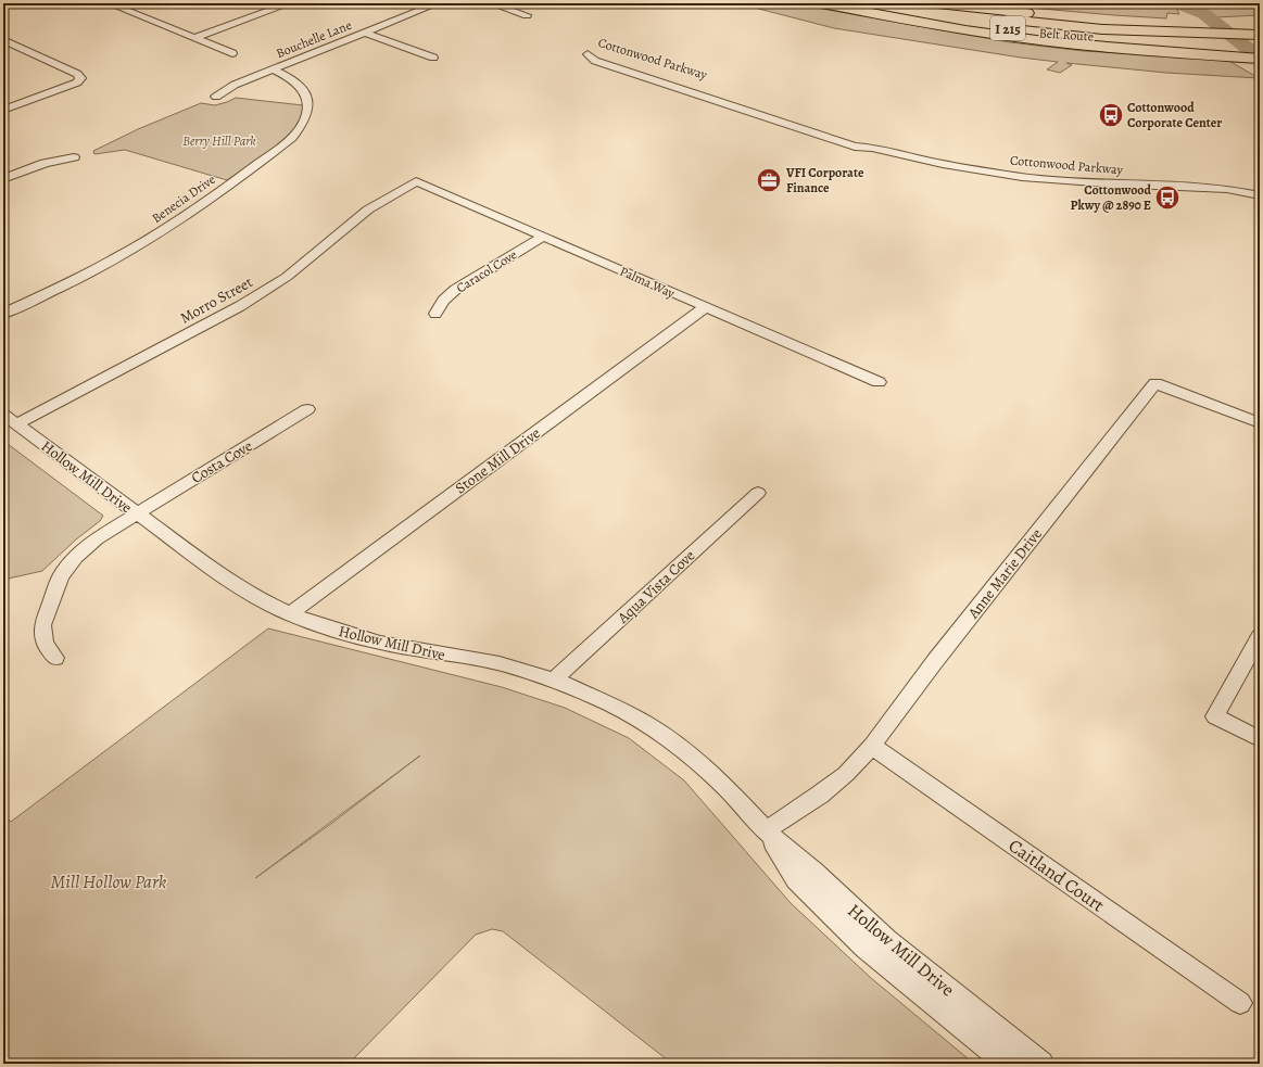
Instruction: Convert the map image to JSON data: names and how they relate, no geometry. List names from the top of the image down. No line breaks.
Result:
{"streets":{"highway":["I 215","Belt Route"],"street":["Bouchelle Lane","Cottonwood Parkway","Benecia Drive","Caracol Cove","Palma Way","Morro Street","Stone Mill Drive","Costa Cove","Hollow Mill Drive","Anne Marie Drive","Aqua Vista Cove","Caitland Court"]},"crossings":[["Bouchelle Lane","Benecia Drive"],["Caracol Cove","Palma Way"],["Palma Way","Morro Street"],["Palma Way","Stone Mill Drive"],["Morro Street","Hollow Mill Drive"],["Stone Mill Drive","Hollow Mill Drive"],["Costa Cove","Hollow Mill Drive"],["Hollow Mill Drive","Anne Marie Drive"],["Hollow Mill Drive","Aqua Vista Cove"],["Anne Marie Drive","Caitland Court"]],"parks":["Berry Hill Park","Mill Hollow Park"],"places":{"bus stop":["Cottonwood Corporate Center","Cottonwood Pkwy @ 2890 E"],"office":["VFI Corporate Finance"]}}
